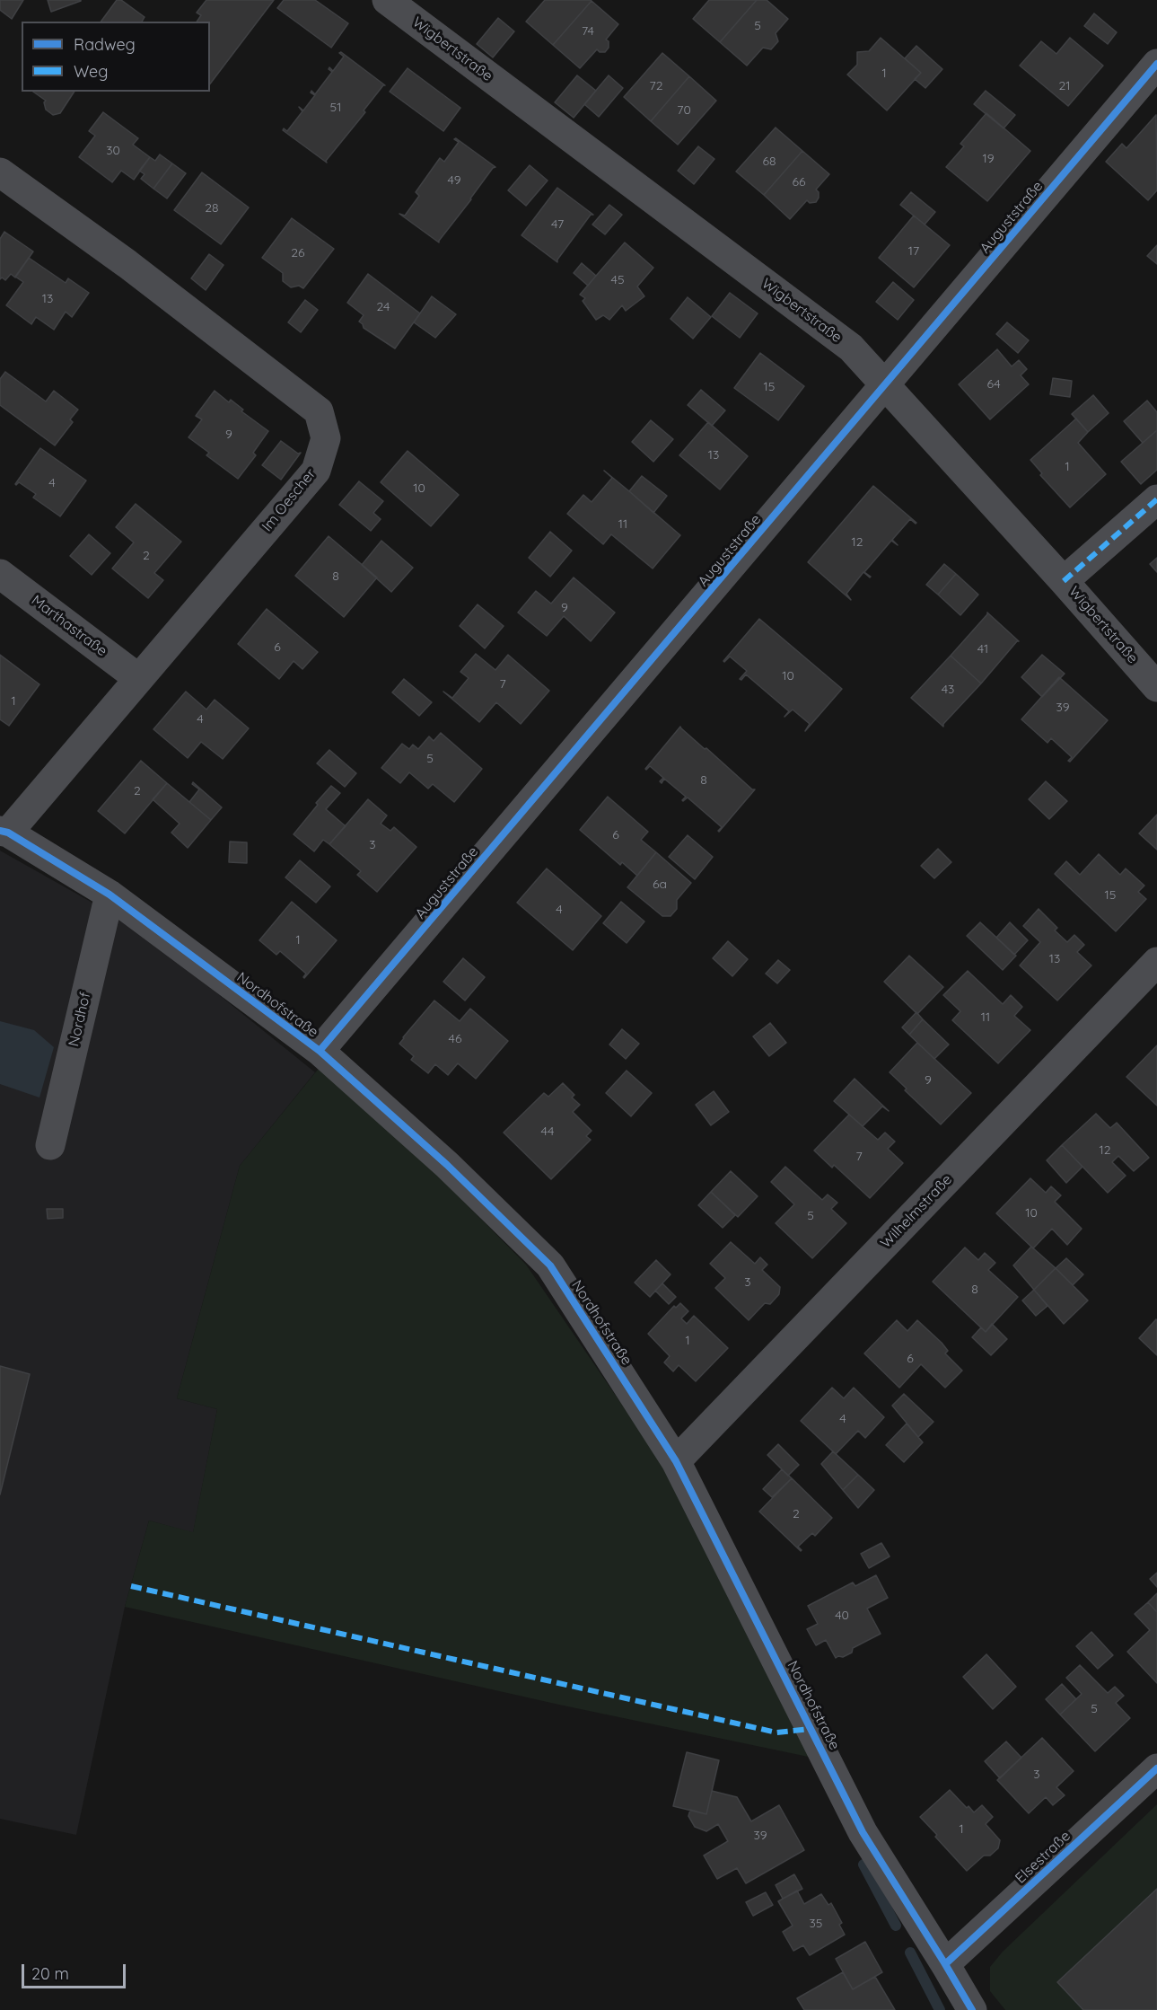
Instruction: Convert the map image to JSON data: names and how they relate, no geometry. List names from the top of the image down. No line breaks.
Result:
{"streets":{"street":["Wigbertstraße","Auguststraße","Im Oescher","Marthastraße","Nordhofstraße","Nordhof","Wilhelmstraße","Elsestraße"]},"crossings":[["Wigbertstraße","Auguststraße"],["Auguststraße","Nordhofstraße"],["Im Oescher","Marthastraße"],["Im Oescher","Nordhofstraße"],["Nordhofstraße","Nordhof"],["Nordhofstraße","Wilhelmstraße"],["Nordhofstraße","Elsestraße"]],"house_numbers":["5","74","1","72","21","51","70","30","19","68","49","66","28","47","17","26","45","13","24","64","15","9","13","1","4","10","11","12","2","8","9","6","41","10","7","43","1","39","4","5","8","2","6","3","6a","15","4","1","13","11","46","9","44","12","7","10","5","3","8","1","6","4","2","40","5","3","1","39","35"],"legend":["Radweg","Weg"],"scale_bar":"20 m"}
